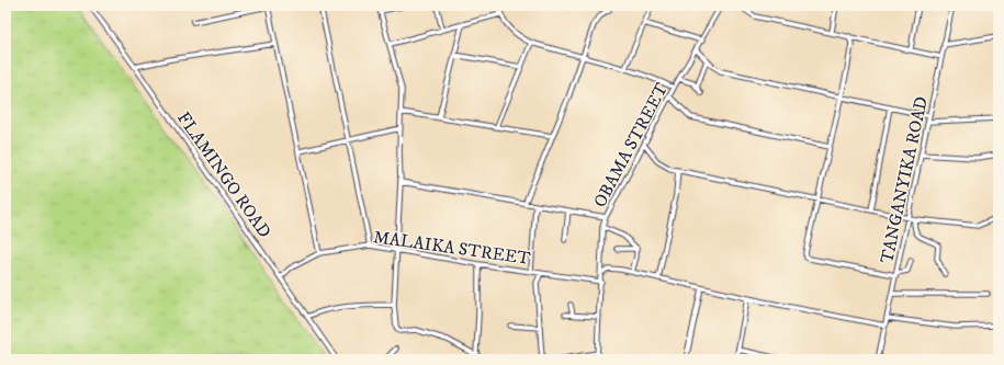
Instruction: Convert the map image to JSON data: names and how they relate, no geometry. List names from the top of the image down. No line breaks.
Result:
{"streets":{"street":["OBAMA STREET","FLAMINGO ROAD","TANGANYIKA ROAD","MALAIKA STREET"]},"crossings":[["OBAMA STREET","MALAIKA STREET"],["FLAMINGO ROAD","MALAIKA STREET"]]}
